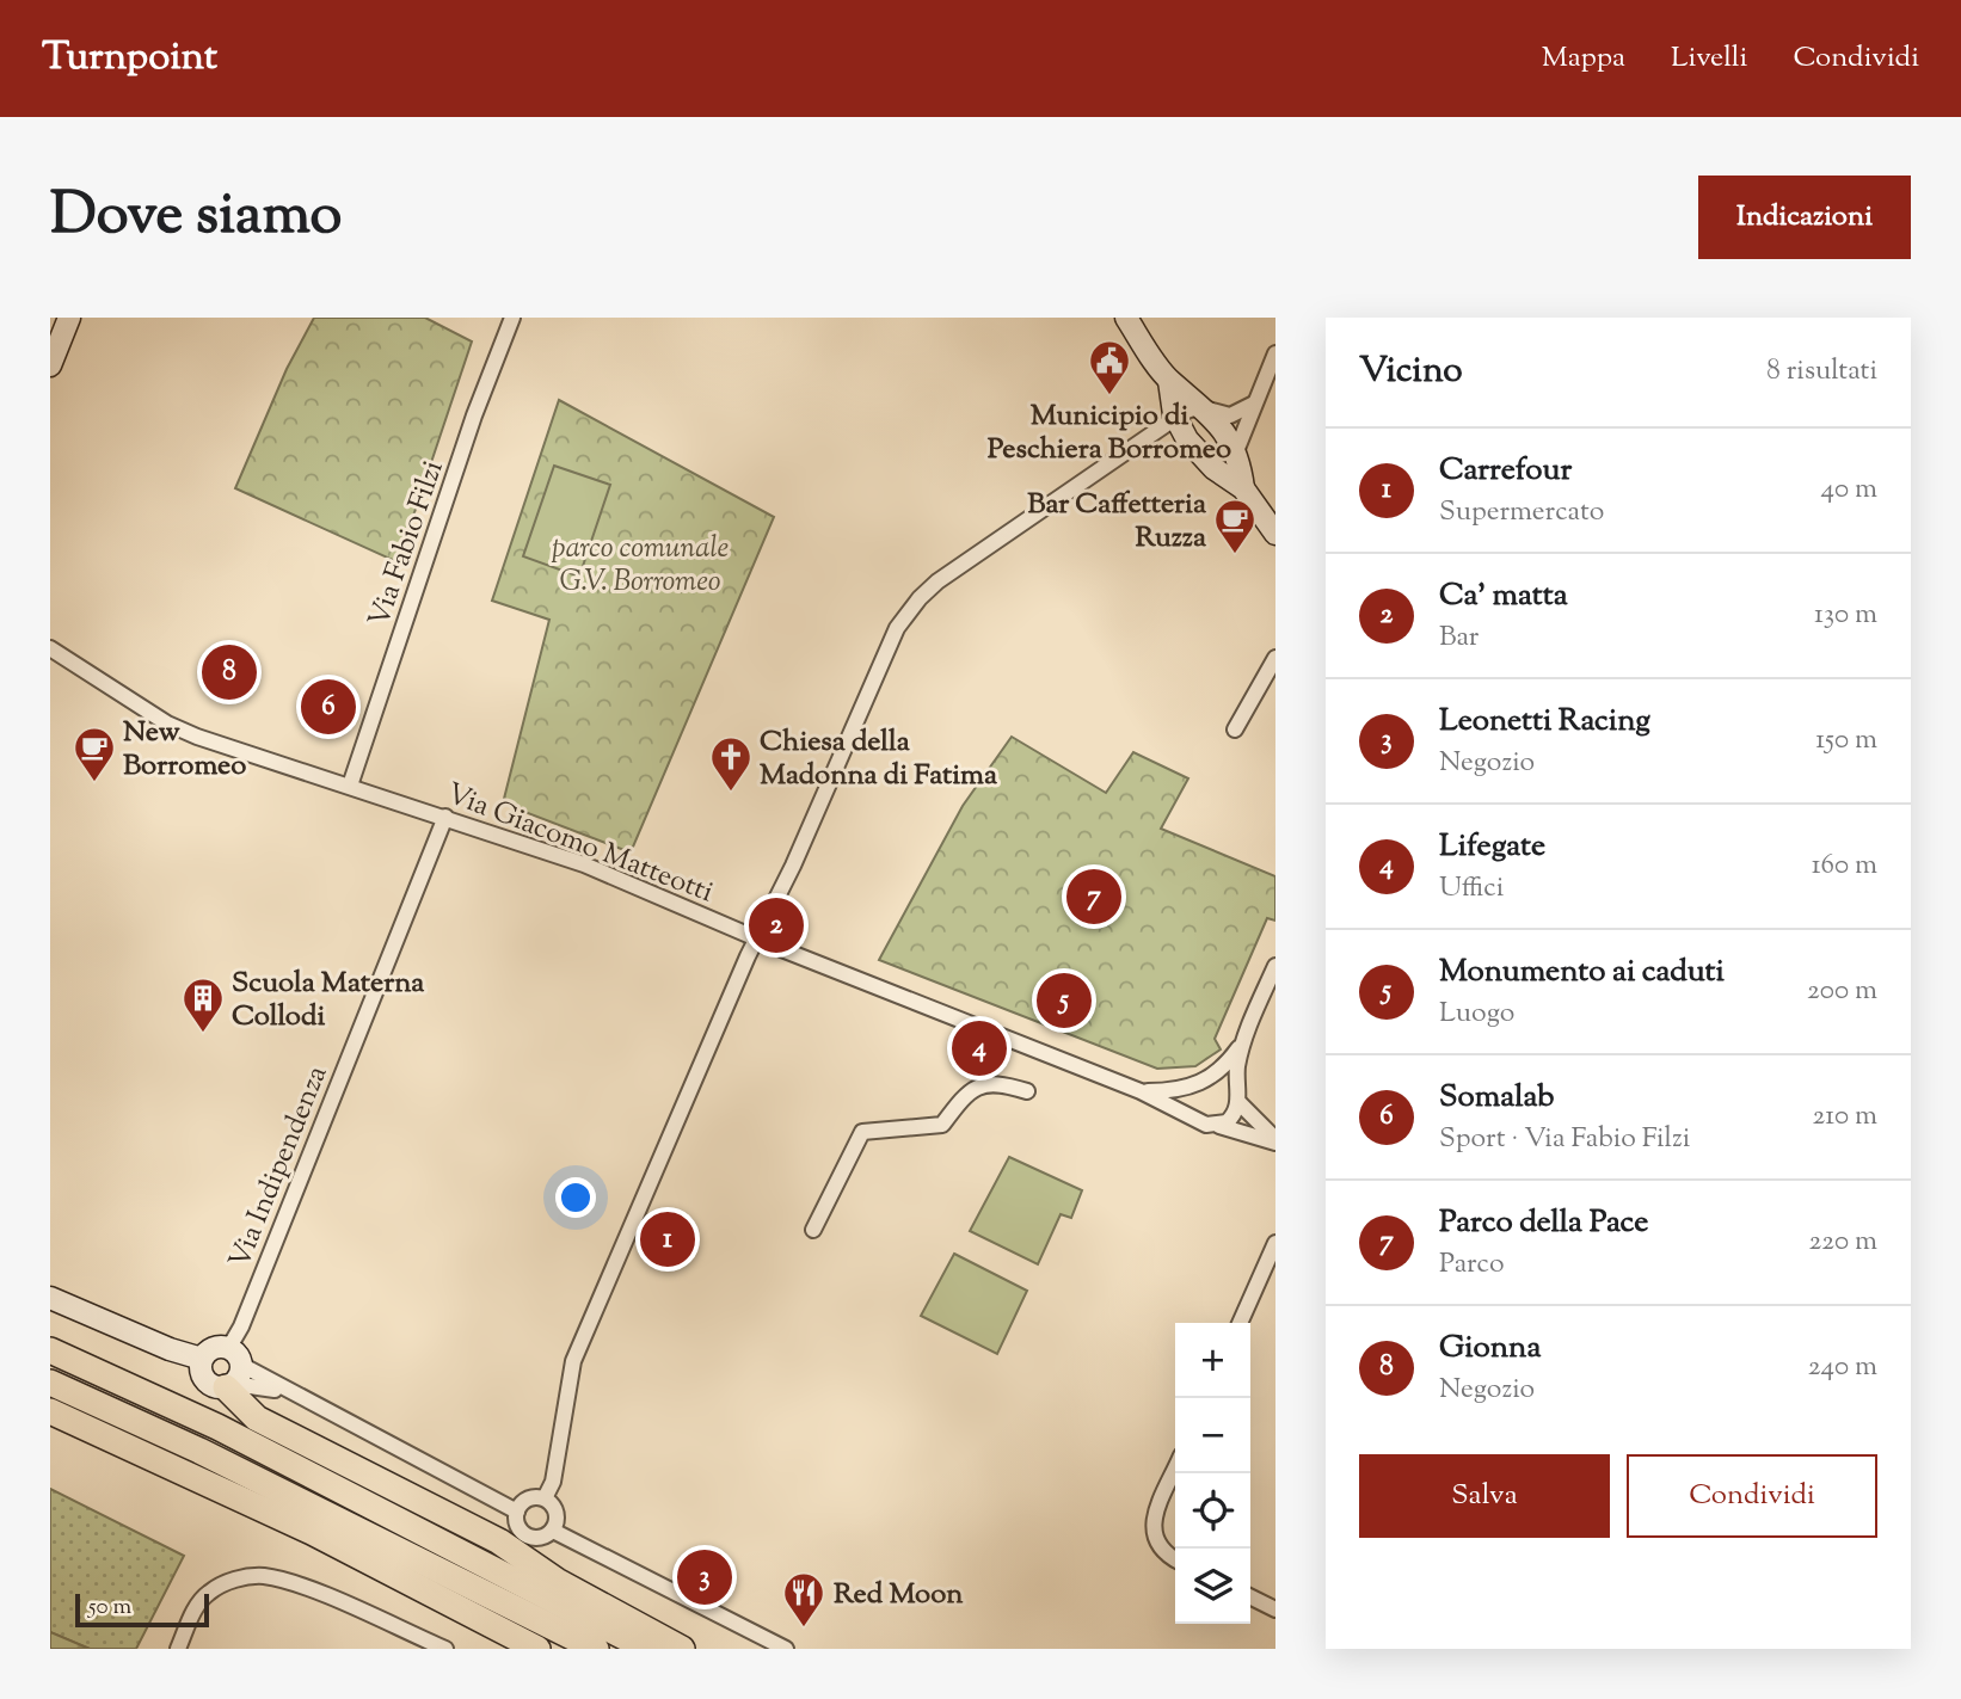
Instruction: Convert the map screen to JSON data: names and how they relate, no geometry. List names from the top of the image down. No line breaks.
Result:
{"streets":{"street":["Via Fabio Filzi","Via Giacomo Matteotti","Via Indipendenza"]},"crossings":[["Via Fabio Filzi","Via Giacomo Matteotti"],["Via Giacomo Matteotti","Via Indipendenza"]],"parks":["parco comunale G.V. Borromeo"],"places":{"public building":["Municipio di Peschiera Borromeo"],"cafe":["Bar Caffetteria Ruzza","New Borromeo"],"church":["Chiesa della Madonna di Fatima"],"building":["Scuola Materna Collodi"],"restaurant":["Red Moon"]},"scale_bar":"50 m","page":{"header":"Turnpoint","nav":["Mappa","Livelli","Condividi"],"title":"Dove siamo","buttons":["Indicazioni",["Salva","Condividi"]],"heading":["Vicino","8 risultati"],"list":[{"mark":"1","name":"Carrefour","note":"Supermercato","value":"40 m"},{"mark":"2","name":"Ca' matta","note":"Bar","value":"130 m"},{"mark":"3","name":"Leonetti Racing","note":"Negozio","value":"150 m"},{"mark":"4","name":"Lifegate","note":"Uffici","value":"160 m"},{"mark":"5","name":"Monumento ai caduti","note":"Luogo","value":"200 m"},{"mark":"6","name":"Somalab","note":"Sport · Via Fabio Filzi","value":"210 m"},{"mark":"7","name":"Parco della Pace","note":"Parco","value":"220 m"},{"mark":"8","name":"Gionna","note":"Negozio","value":"240 m"}],"pins":["8","6","7","2","5","4","1","3"],"map_buttons":["+","−"],"scale":"50 m"}}
